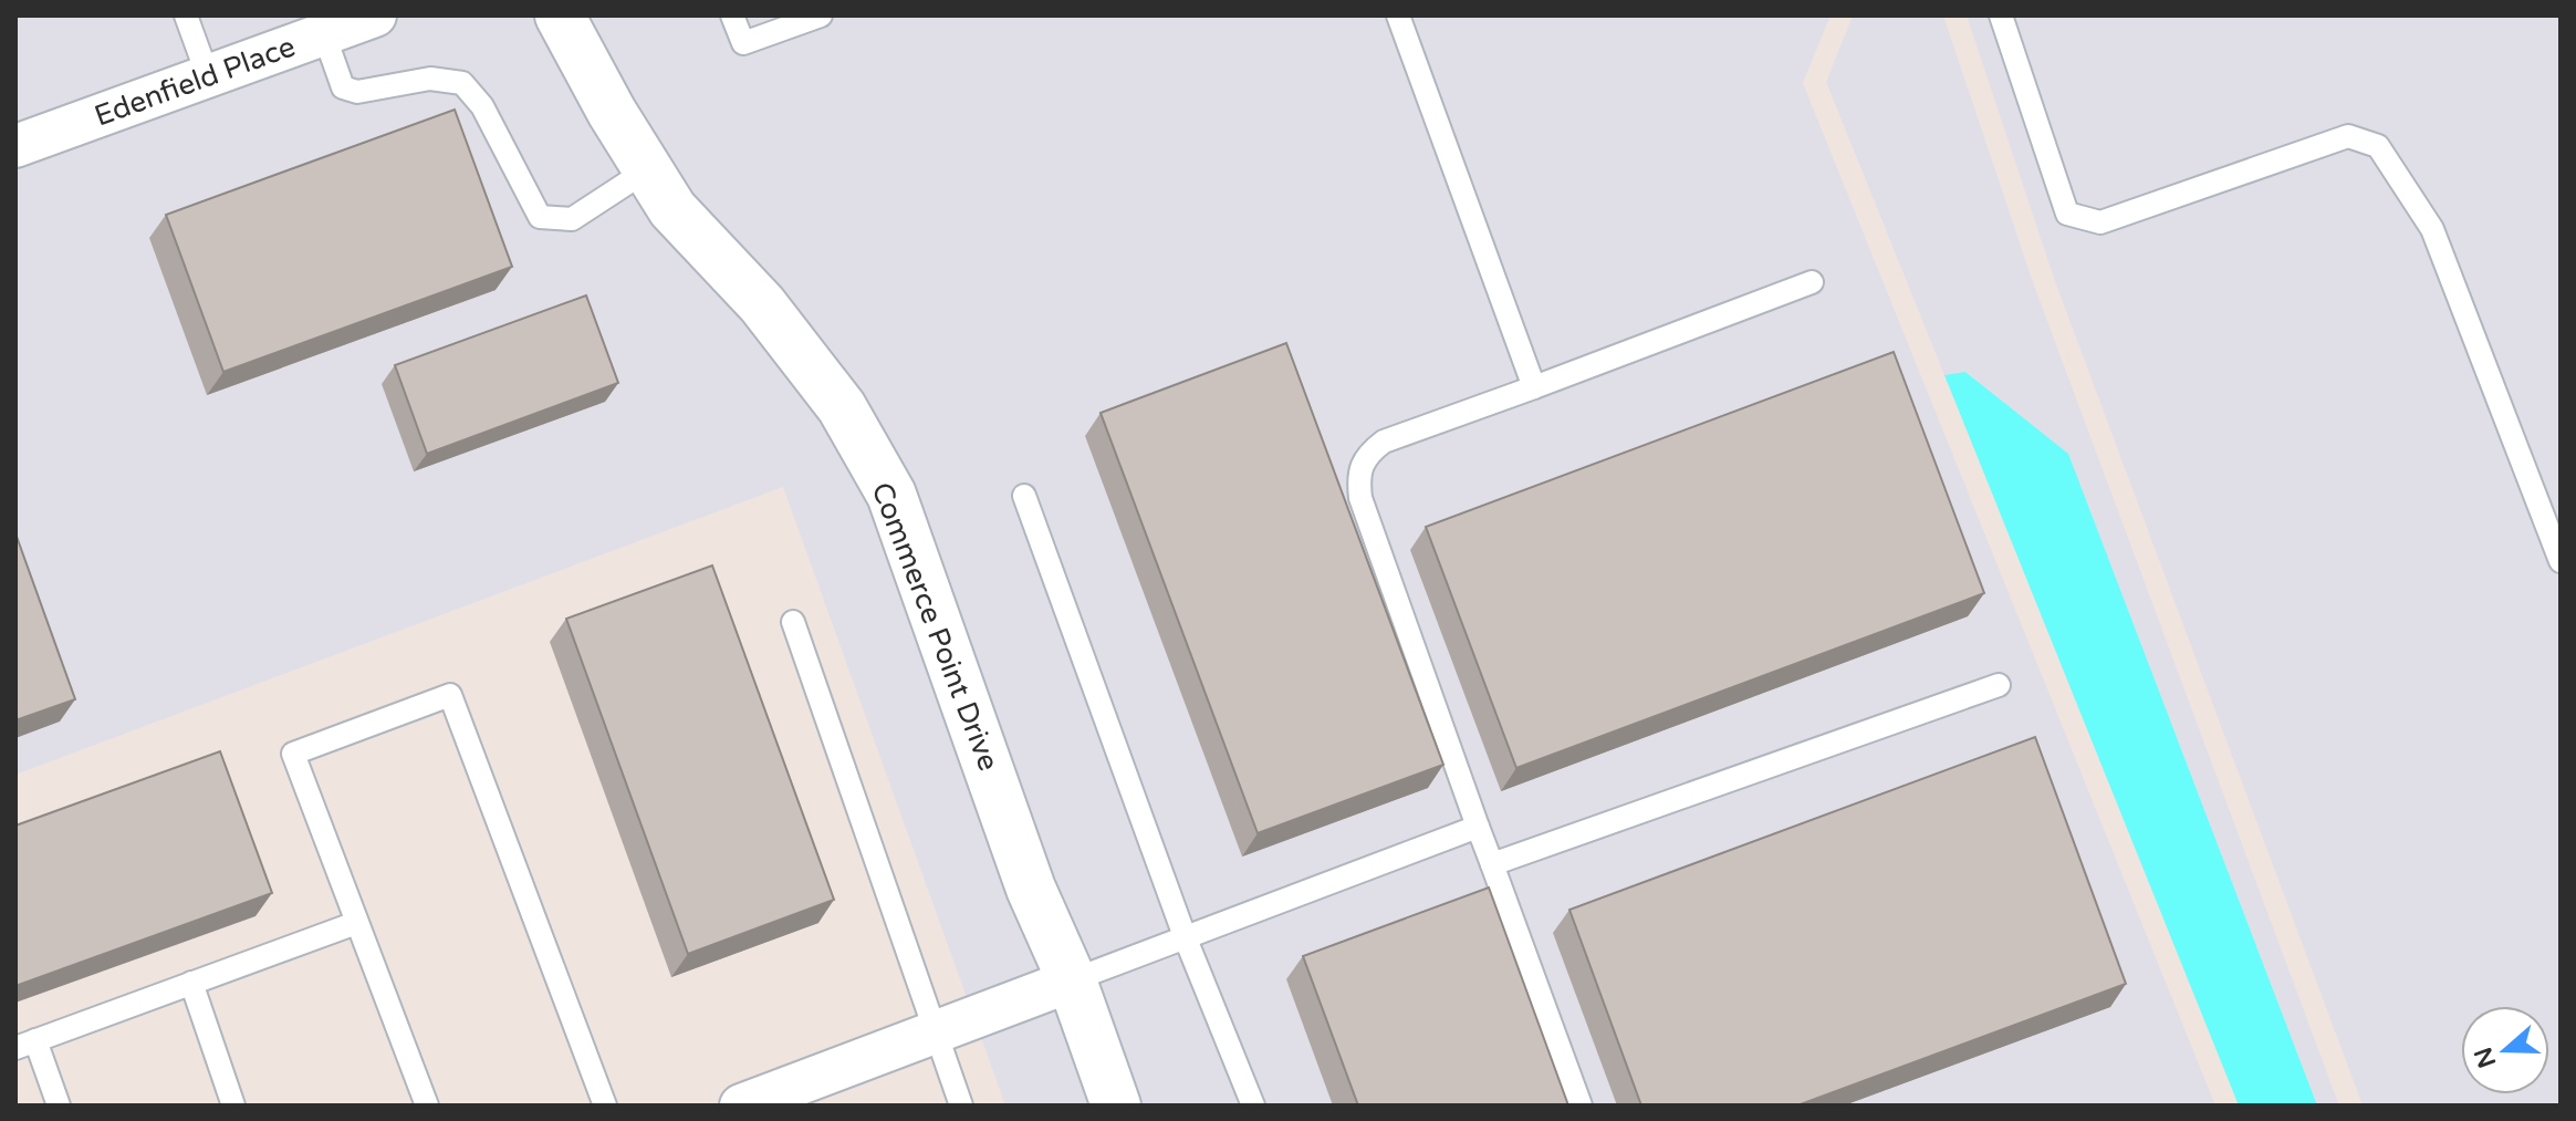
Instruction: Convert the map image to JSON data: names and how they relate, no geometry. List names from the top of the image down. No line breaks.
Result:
{"streets":{"street":["Edenfield Place","Commerce Point Drive"]},"north":"left"}
